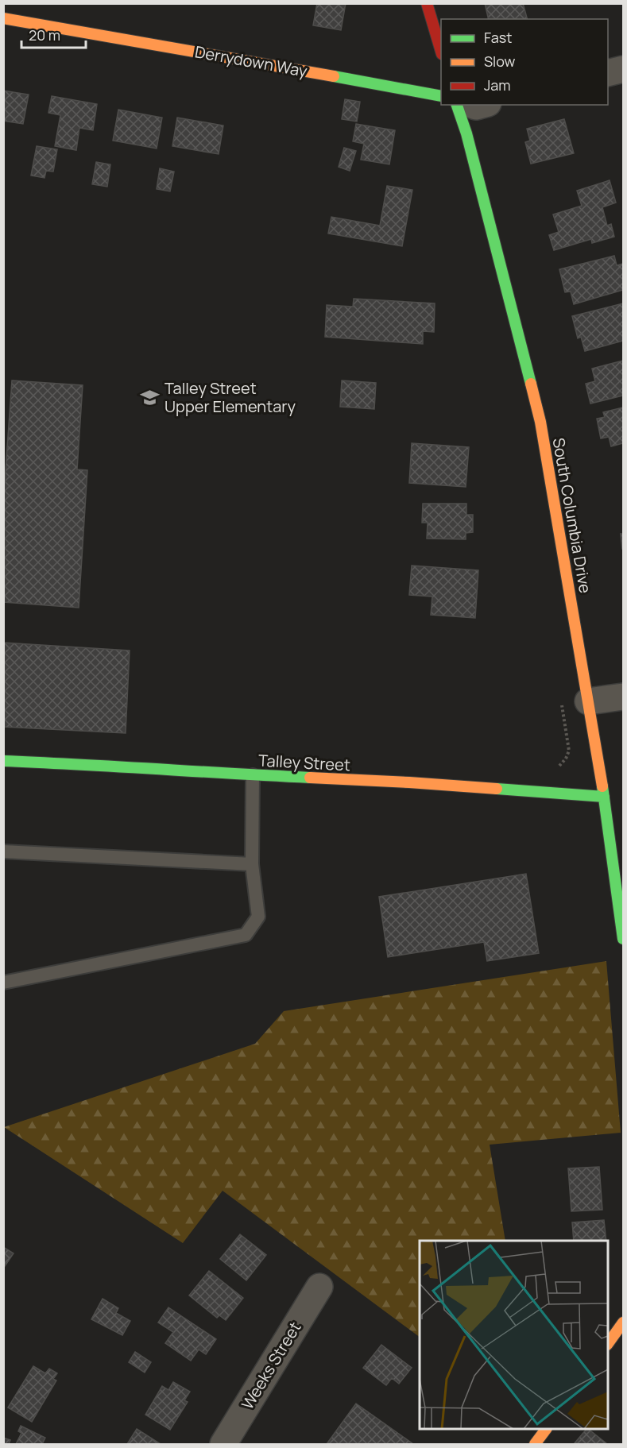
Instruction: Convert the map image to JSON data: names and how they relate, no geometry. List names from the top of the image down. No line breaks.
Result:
{"streets":{"street":["Derrydown Way","South Columbia Drive","Talley Street","Weeks Street"]},"crossings":[["South Columbia Drive","Talley Street"]],"places":{"school or university":["Talley Street Upper Elementary"]},"legend":["Fast","Slow","Jam"],"scale_bar":"20 m"}
